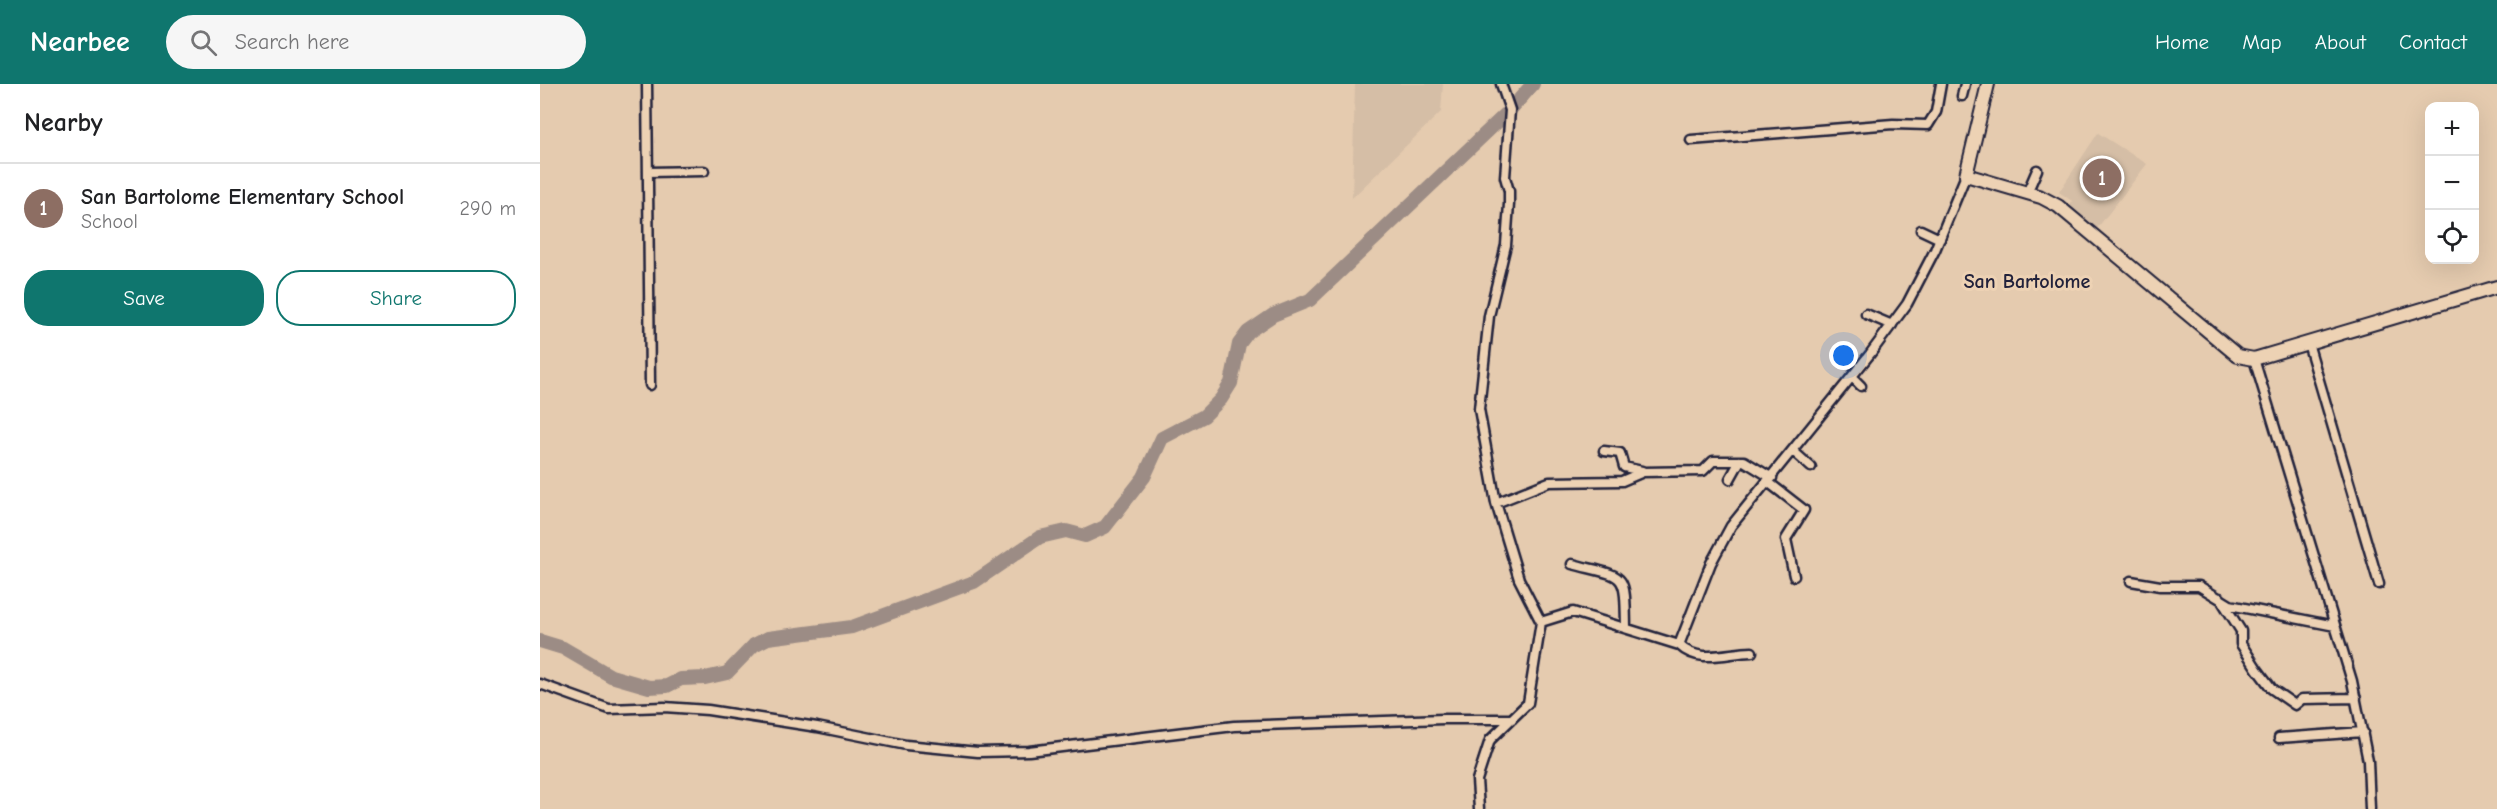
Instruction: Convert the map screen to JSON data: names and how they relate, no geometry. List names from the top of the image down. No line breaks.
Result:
{"districts":["San Bartolome"],"page":{"header":"Nearbee","search":"Search here","nav":["Home","Map","About","Contact"],"heading":"Nearby","map_buttons":["+","−"],"pins":"1","list":[{"mark":"1","name":"San Bartolome Elementary School","note":"School","value":"290 m"}],"buttons":["Save","Share"]}}
